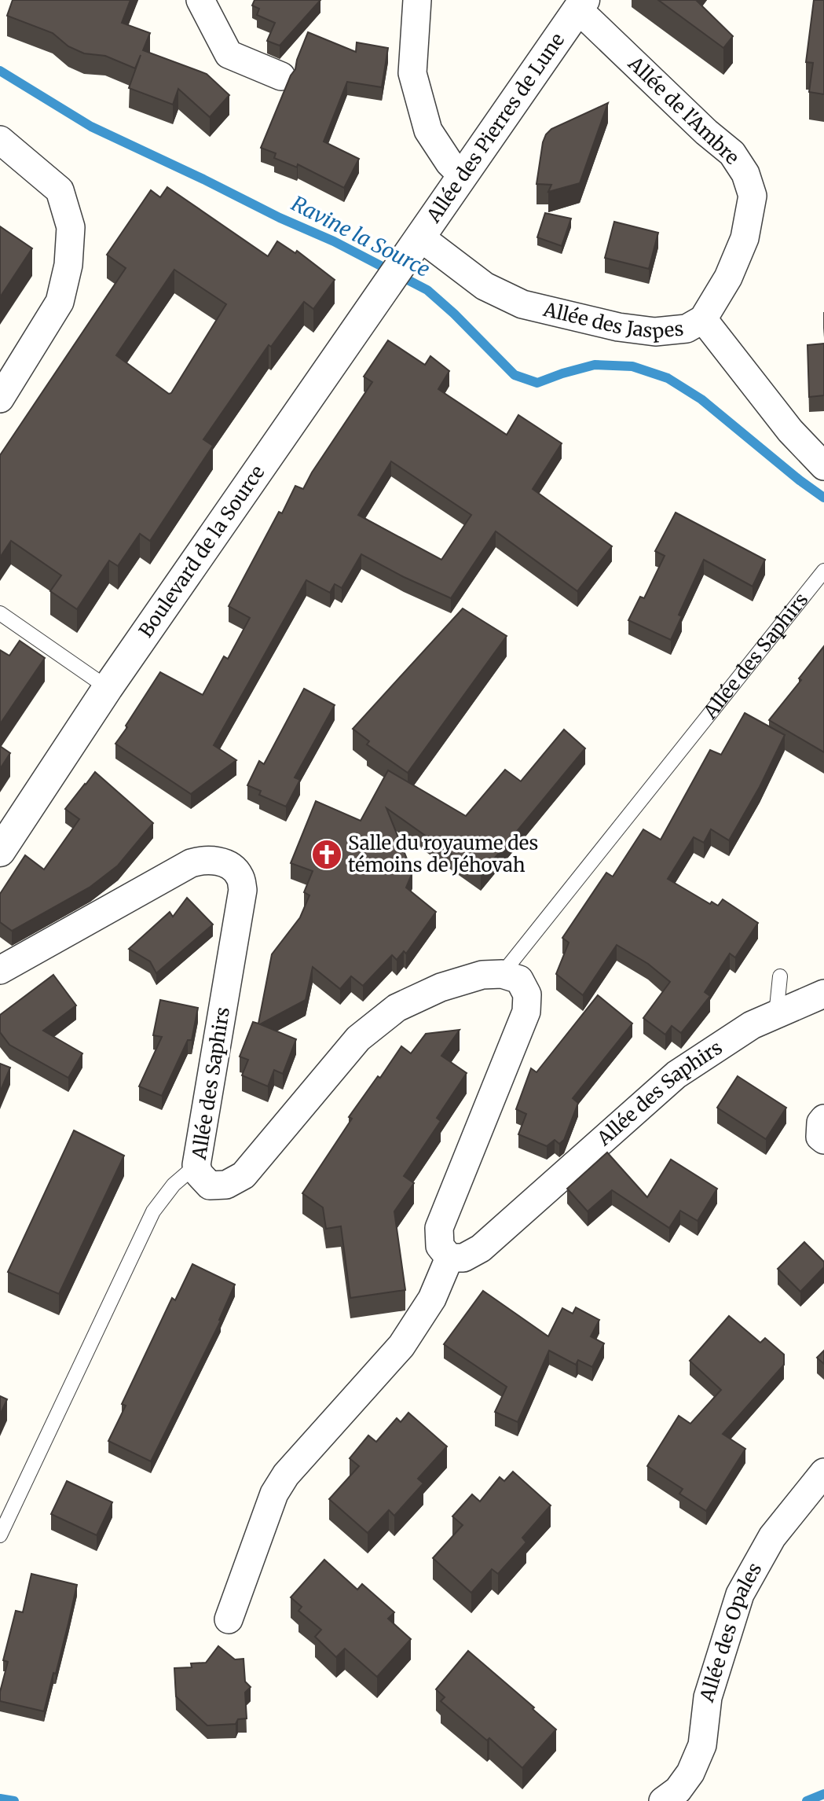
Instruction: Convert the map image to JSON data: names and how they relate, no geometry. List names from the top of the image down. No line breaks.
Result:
{"streets":{"street":["Allée de l'Ambre","Allée des Pierres de Lune","Allée des Jaspes","Boulevard de la Source","Allée des Saphirs","Allée des Opales"]},"crossings":[["Allée de l'Ambre","Allée des Pierres de Lune"],["Allée de l'Ambre","Allée des Jaspes"],["Allée des Pierres de Lune","Allée des Jaspes"],["Allée des Pierres de Lune","Boulevard de la Source"],["Allée des Jaspes","Boulevard de la Source"]],"water":["Ravine la Source"],"places":{"church":["Salle du royaume des témoins de Jéhovah"]}}
